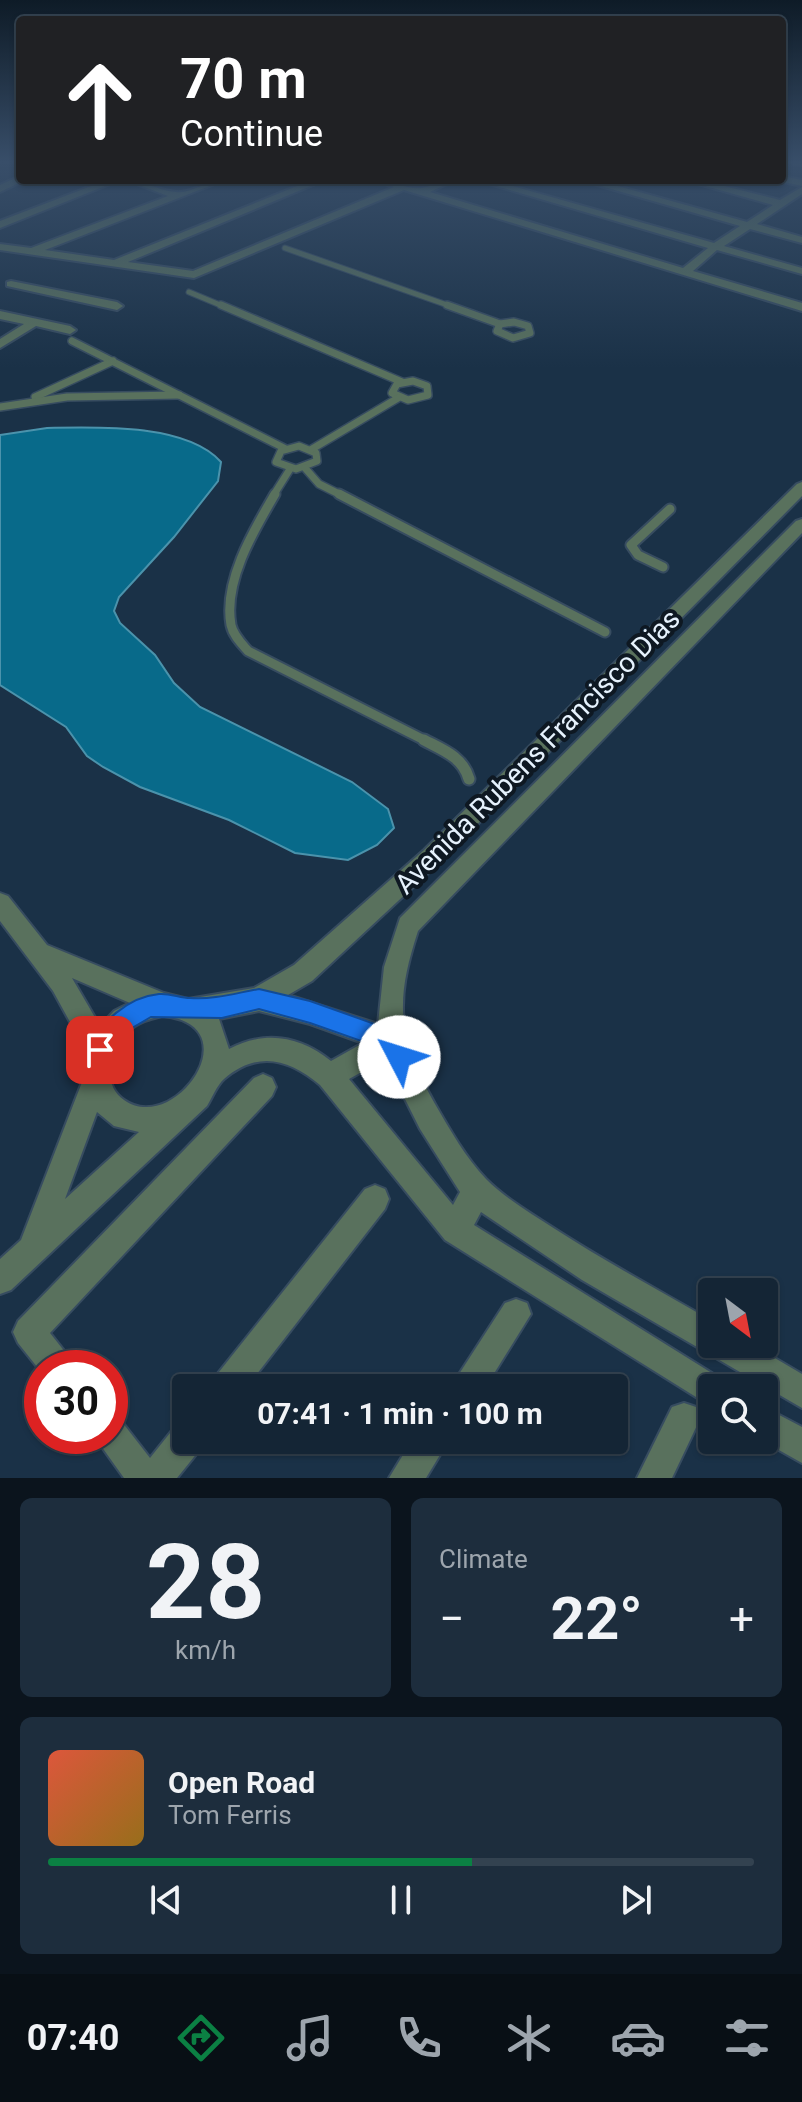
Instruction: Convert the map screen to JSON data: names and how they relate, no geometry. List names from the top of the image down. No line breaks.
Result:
{"streets":{"street":["Avenida Rubens Francisco Dias"]},"north":"bottom right","page":{"turn":["70 m","Continue"],"limit":"30","trip":"07:41 · 1 min · 100 m","tile":[["28","km/h"],"Climate"],"heat":["−","22°","+"],"song":["Open Road","Tom Ferris"],"tabs":"07:40"}}
